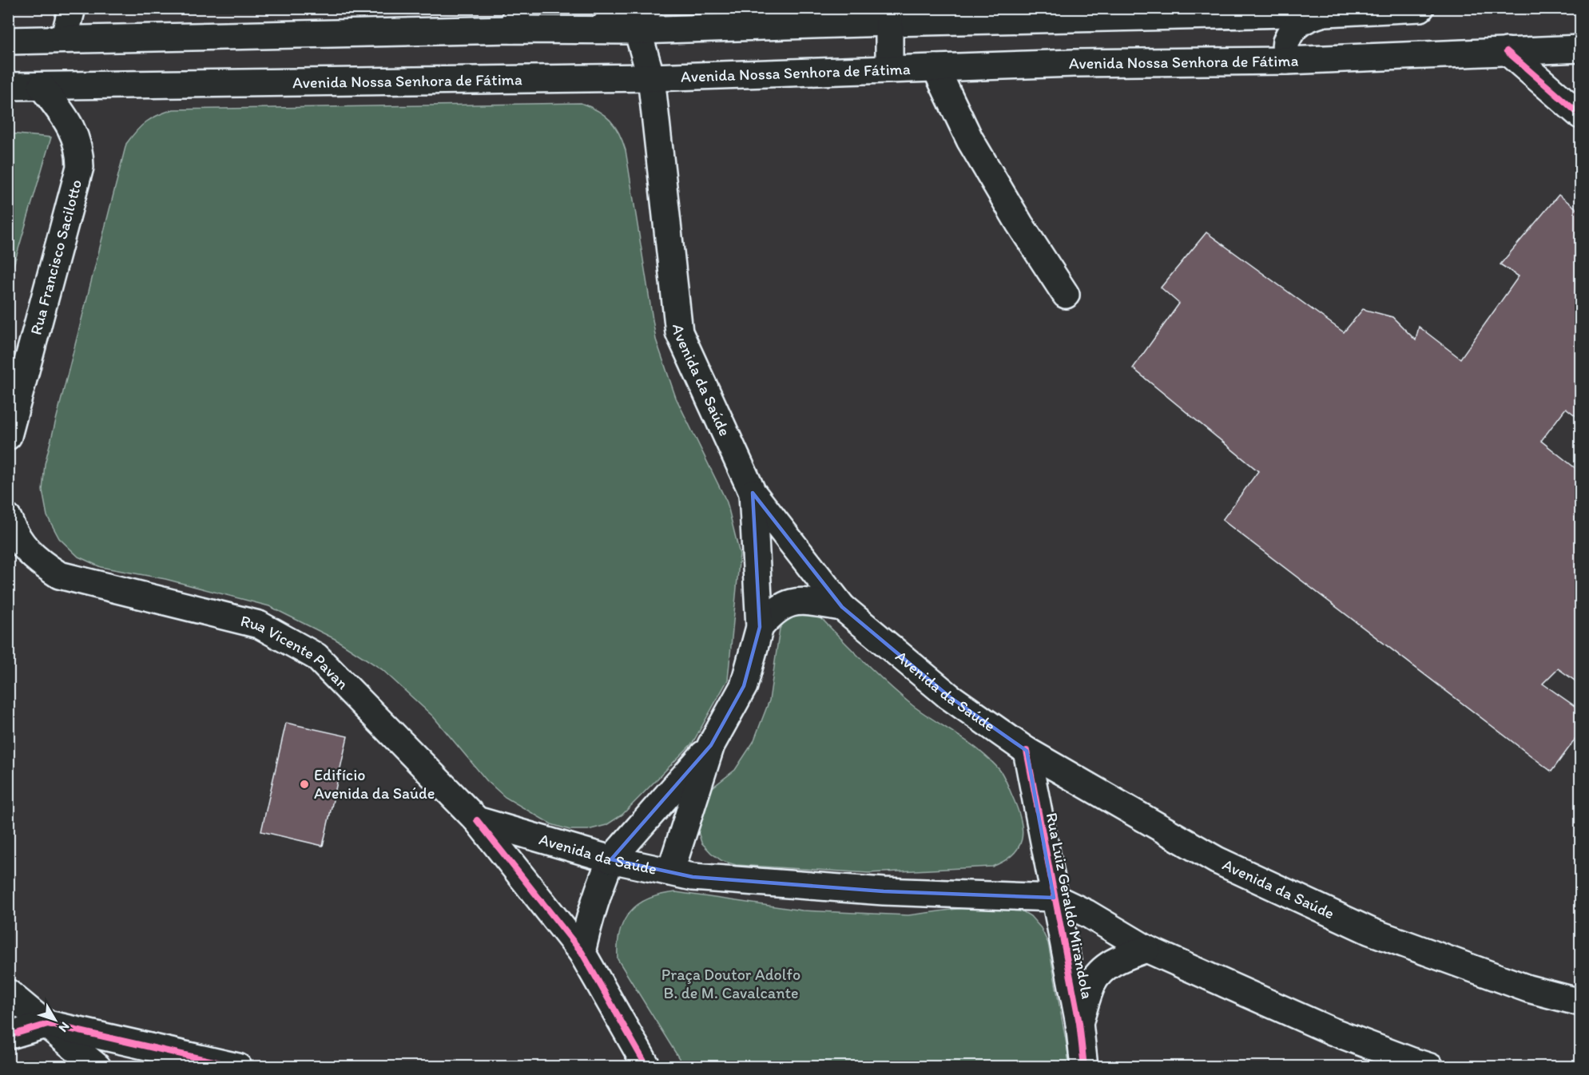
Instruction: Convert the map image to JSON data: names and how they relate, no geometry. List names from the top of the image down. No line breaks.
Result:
{"streets":{"main road":["Avenida Nossa Senhora de Fátima","Rua Francisco Sacilotto","Avenida da Saúde","Rua Vicente Pavan","Rua Luiz Geraldo Mirandola"]},"crossings":[["Avenida Nossa Senhora de Fátima","Rua Francisco Sacilotto"],["Avenida Nossa Senhora de Fátima","Avenida da Saúde"],["Avenida da Saúde","Rua Vicente Pavan"],["Avenida da Saúde","Rua Luiz Geraldo Mirandola"]],"parks":["Praça Doutor Adolfo B. de M. Cavalcante"],"places":["Edifício Avenida da Saúde"],"north":"bottom right"}
